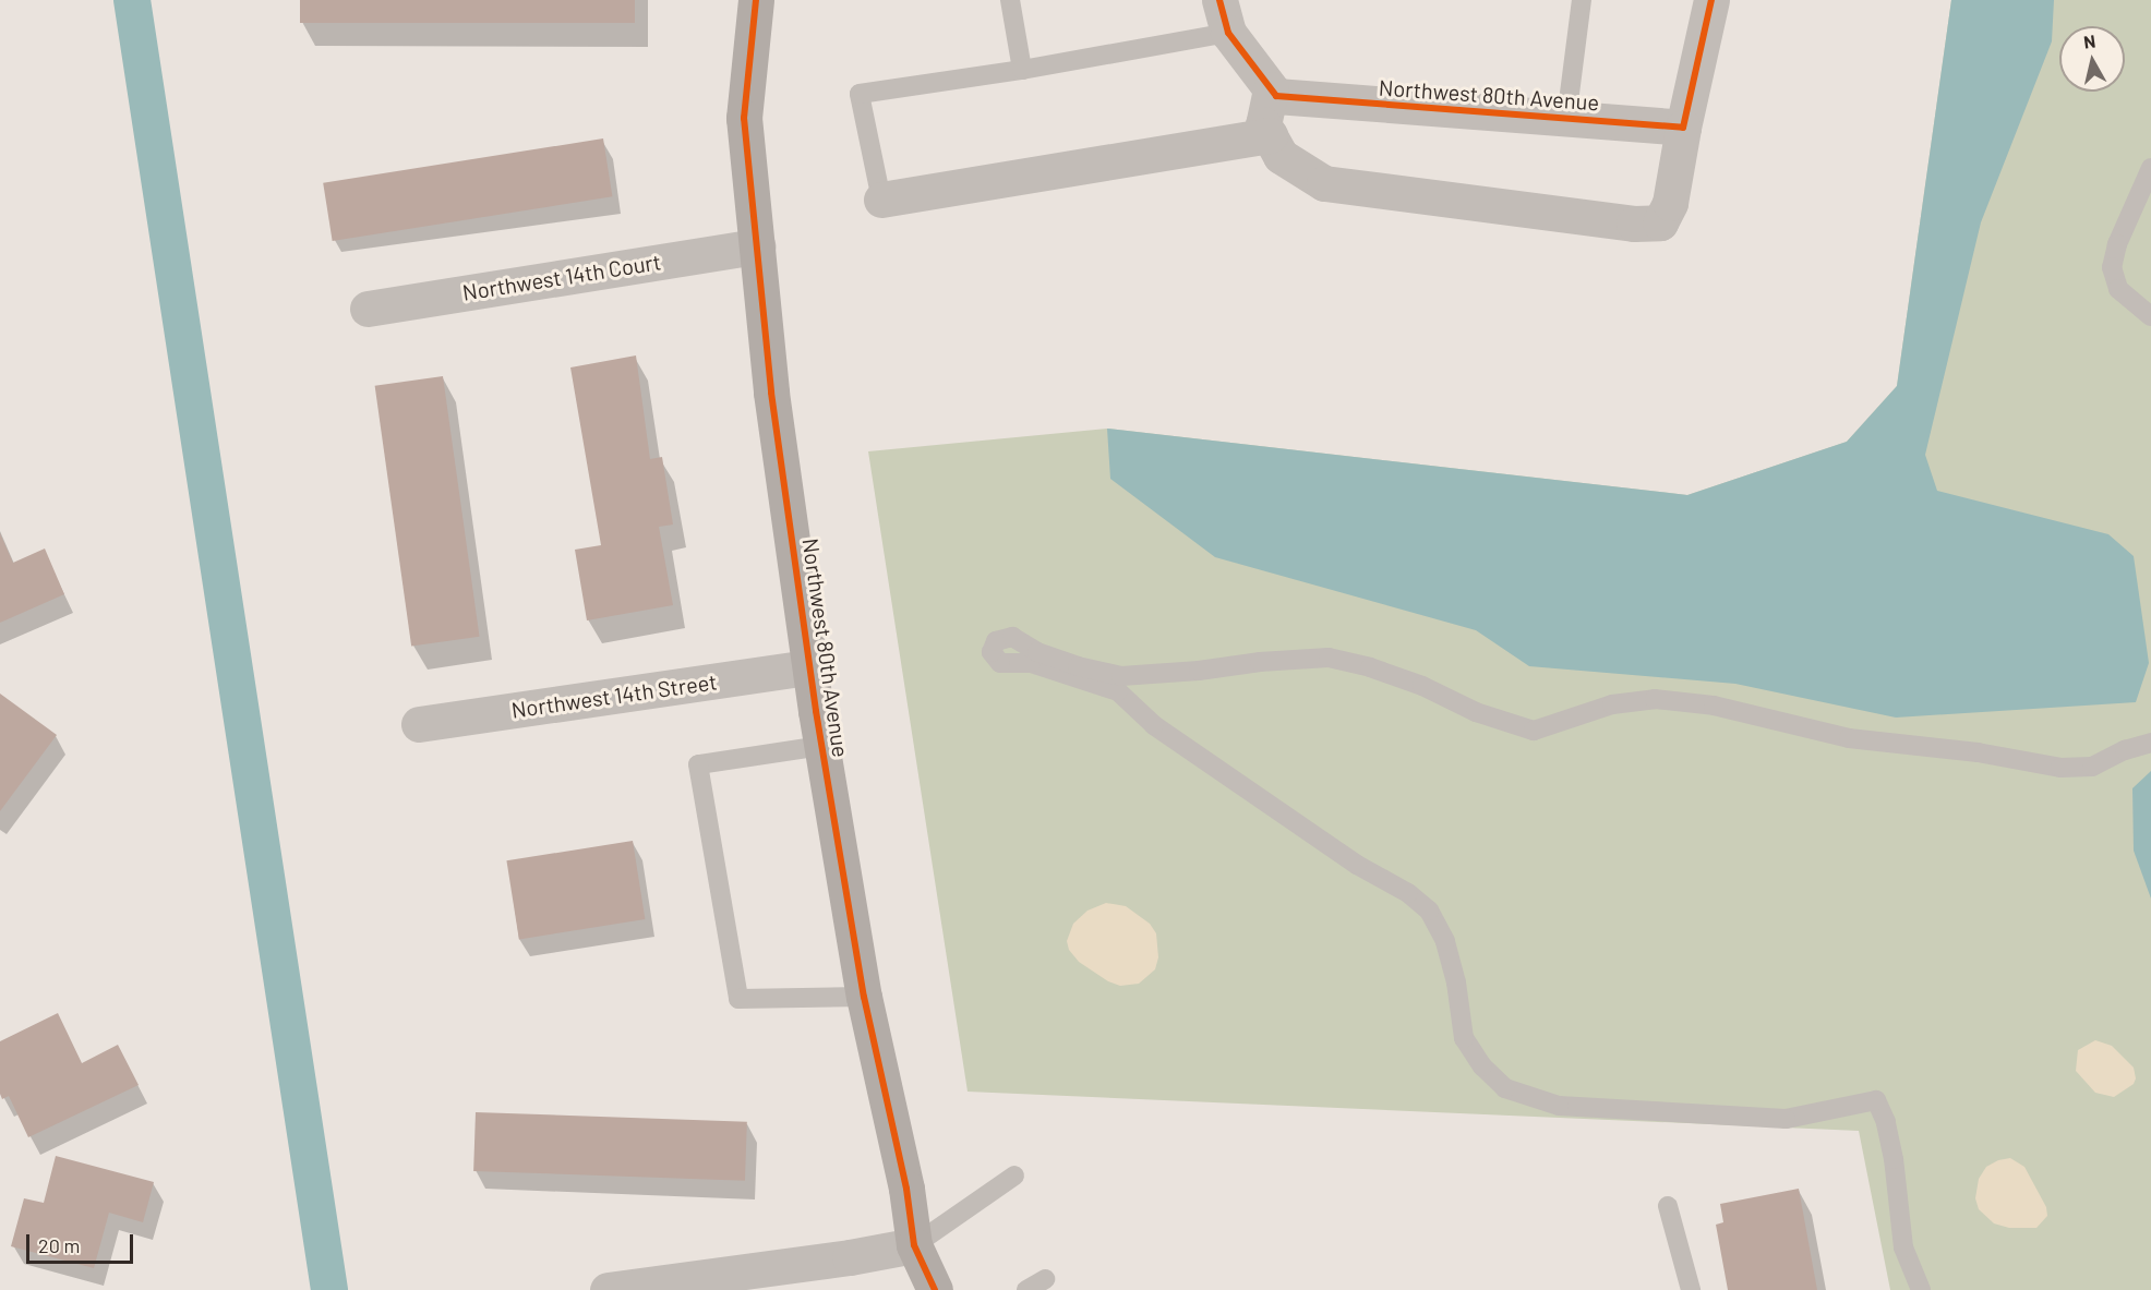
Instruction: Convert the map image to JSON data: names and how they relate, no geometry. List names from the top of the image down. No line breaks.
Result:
{"streets":{"street":["Northwest 80th Avenue","Northwest 14th Court","Northwest 14th Street"]},"crossings":[["Northwest 80th Avenue","Northwest 14th Court"],["Northwest 80th Avenue","Northwest 14th Street"]],"scale_bar":"20 m","north":"top"}
